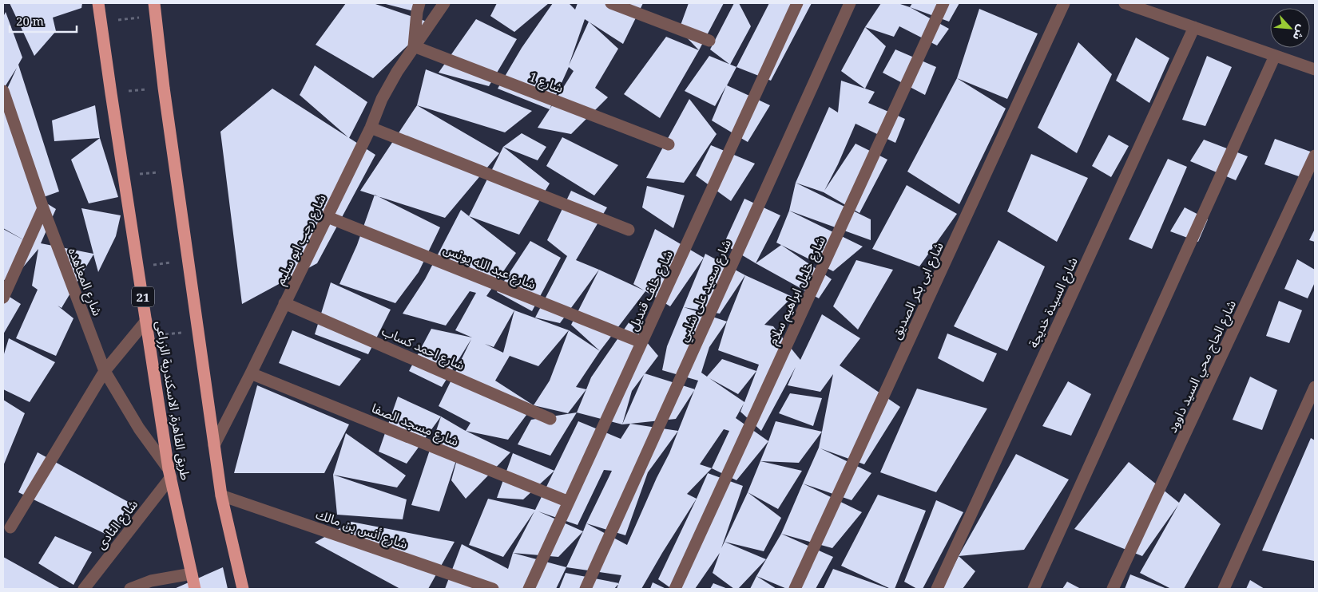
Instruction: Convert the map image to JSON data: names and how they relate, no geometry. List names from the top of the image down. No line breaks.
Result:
{"streets":{"highway":["21","طريق القاهرة, الاسكندرية الزراعى"],"street":["شارع 1","شارع رجب ابو سليم","شارع عبد الله يونس","شارع المعاهده","شارع خلف قنديل","شارع سعيد على شلبي","شارع خليل ابراهيم سلام","شارع ابى بكر الصديق","شارع السيدة خديجة","شارع احمد كساب","شارع الحاج محي السيد داوود","شارع مسجد الصفا","شارع النادى","شارع أنس بن مالك"]},"crossings":[["شارع 1","شارع رجب ابو سليم"],["شارع رجب ابو سليم","شارع عبد الله يونس"],["شارع رجب ابو سليم","شارع احمد كساب"],["شارع رجب ابو سليم","شارع مسجد الصفا"],["شارع عبد الله يونس","شارع خلف قنديل"],["شارع المعاهده","طريق القاهرة, الاسكندرية الزراعى"],["شارع المعاهده","شارع النادى"],["شارع خلف قنديل","شارع مسجد الصفا"],["طريق القاهرة, الاسكندرية الزراعى","شارع النادى"]],"scale_bar":"20 m","north":"bottom right"}
